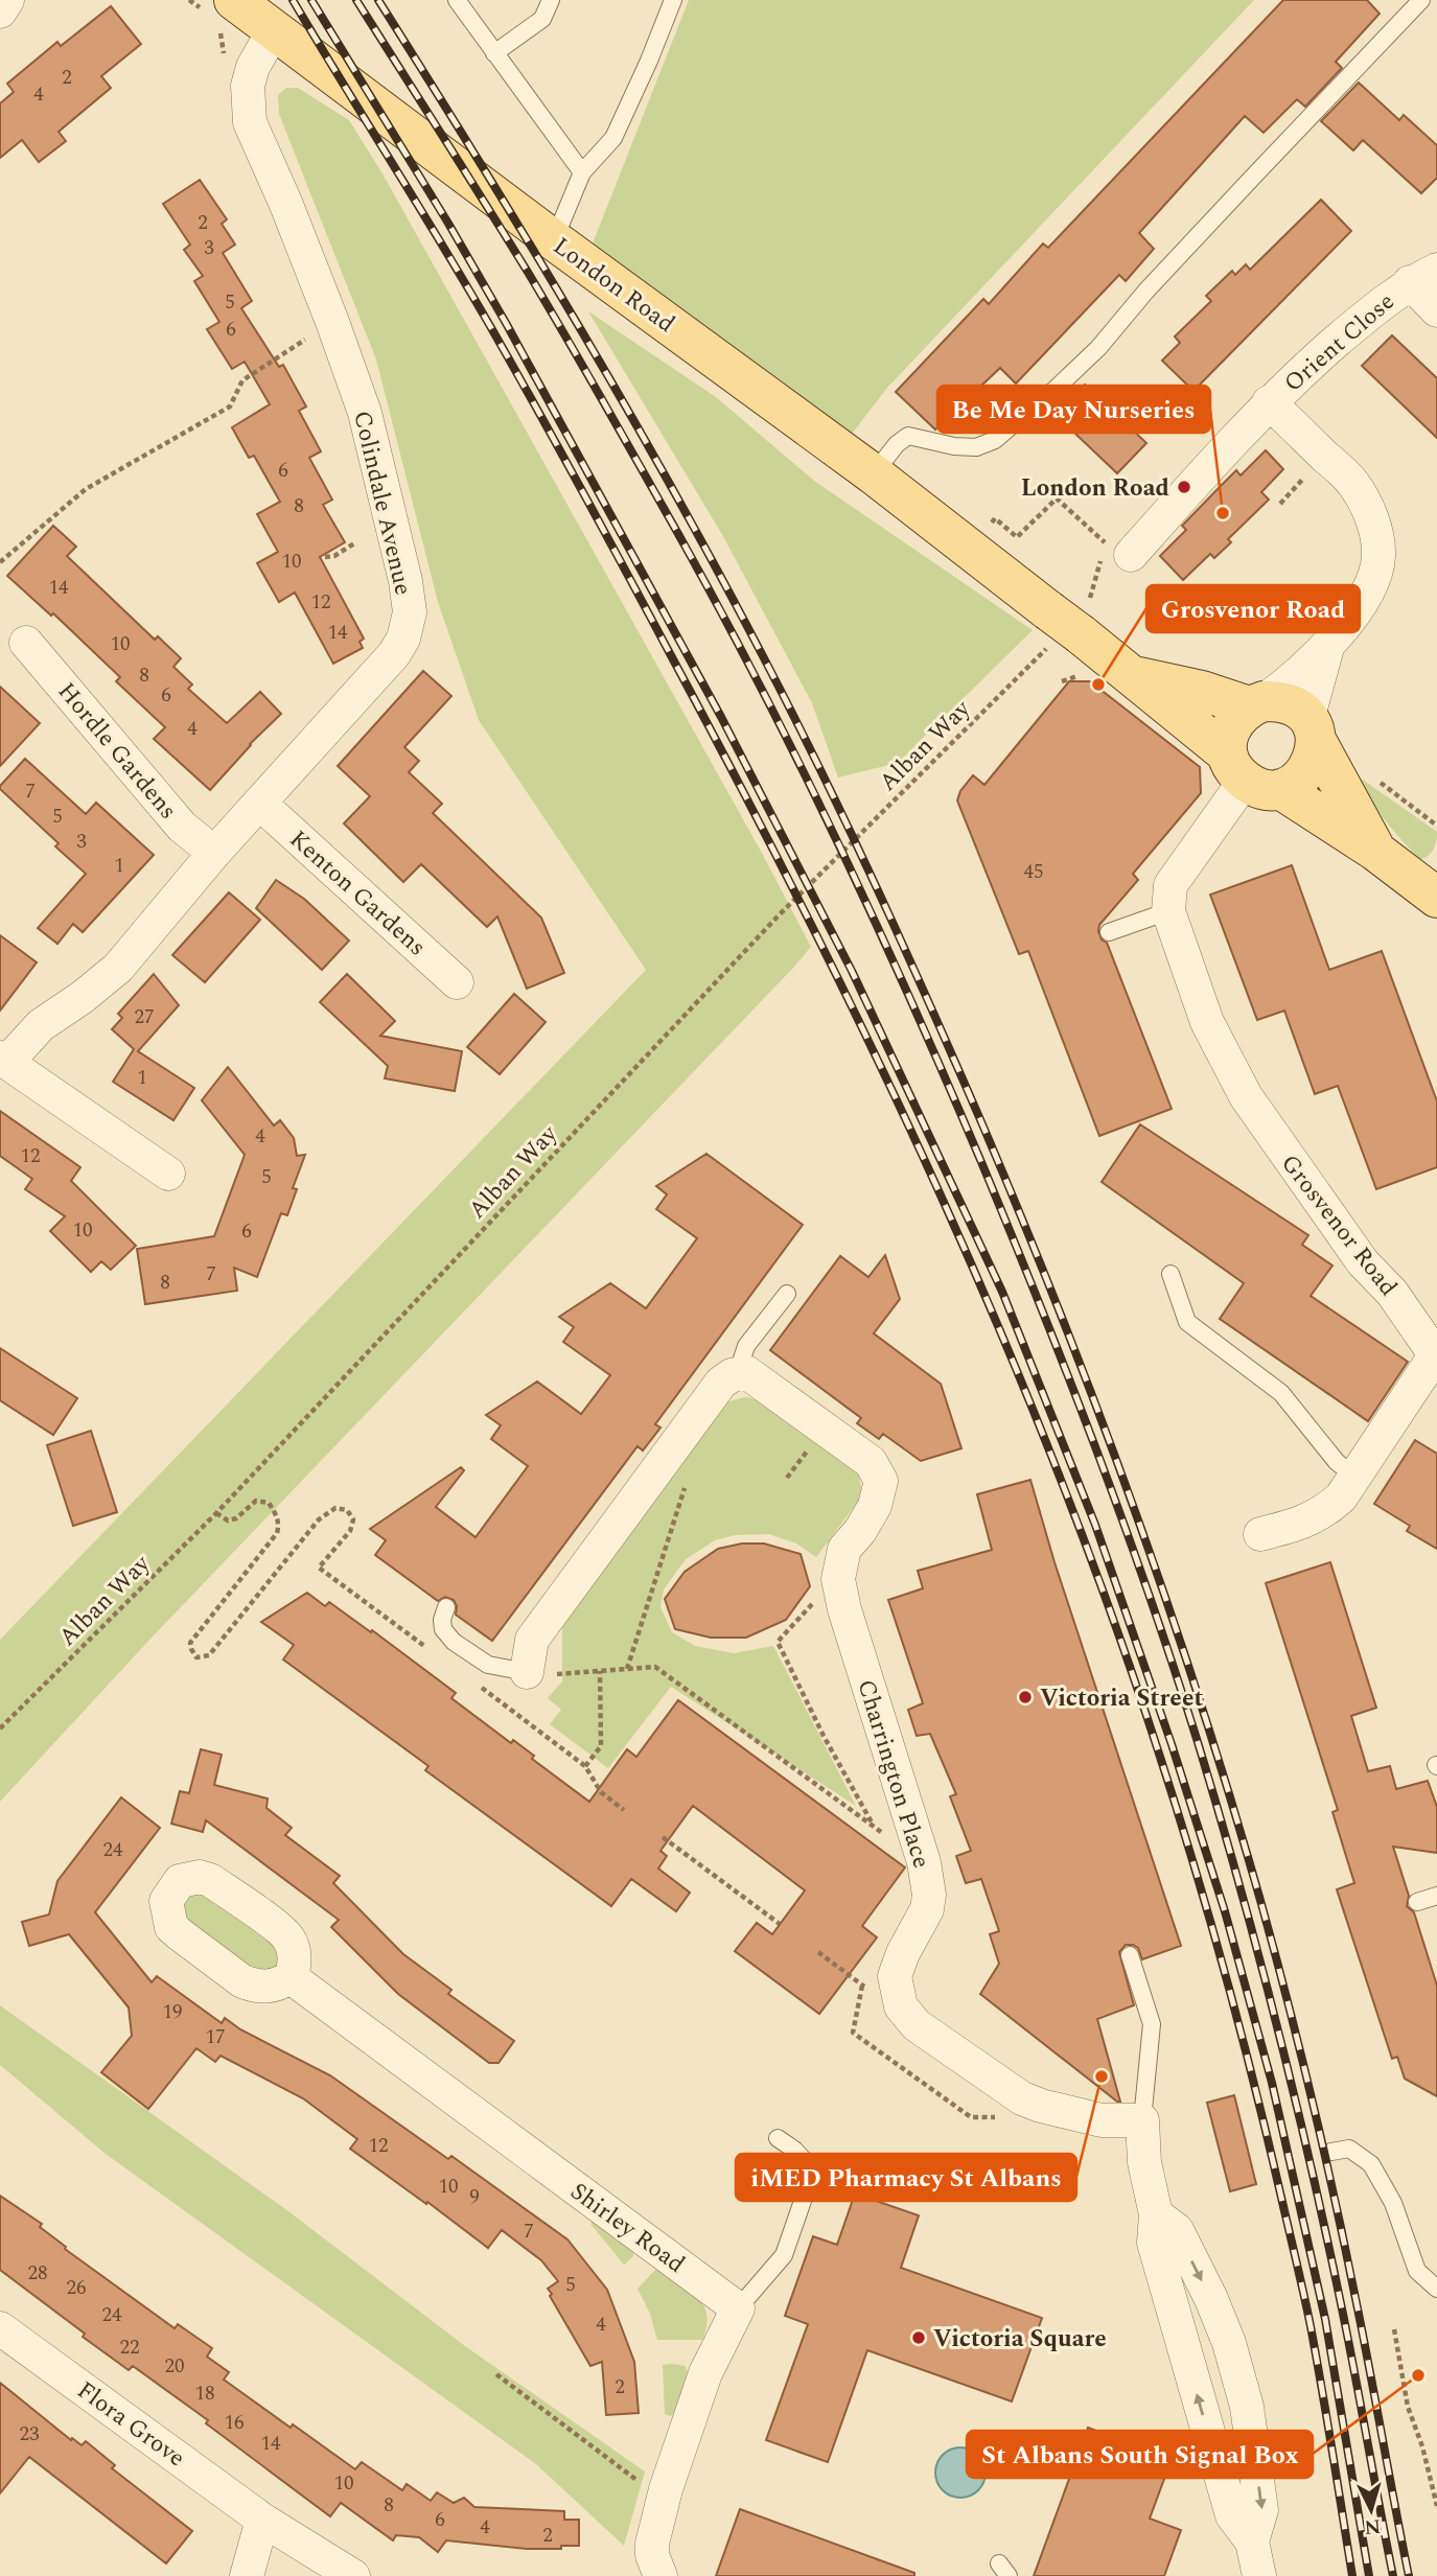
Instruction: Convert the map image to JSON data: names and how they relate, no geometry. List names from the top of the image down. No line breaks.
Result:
{"streets":{"main road":["London Road"],"street":["Orient Close","Colindale Avenue","Hordle Gardens","Kenton Gardens","Grosvenor Road","Charrington Place","Shirley Road","Flora Grove"],"path":["Alban Way"]},"crossings":[["London Road","Orient Close"],["London Road","Colindale Avenue"],["London Road","Alban Way"],["Colindale Avenue","Hordle Gardens"],["Colindale Avenue","Kenton Gardens"]],"places":["London Road","Be Me Day Nurseries","Grosvenor Road","Victoria Street","iMED Pharmacy St Albans","Victoria Square","St Albans South Signal Box"],"house_numbers":["2","4","2","3","5","6","6","8","10","14","12","14","10","8","6","4","7","5","3","1","45","27","1","4","12","5","10","6","7","8","24","19","17","12","10","9","7","28","5","26","24","4","22","20","2","18","16","23","14","10","8","6","4","2"],"north":"bottom"}
